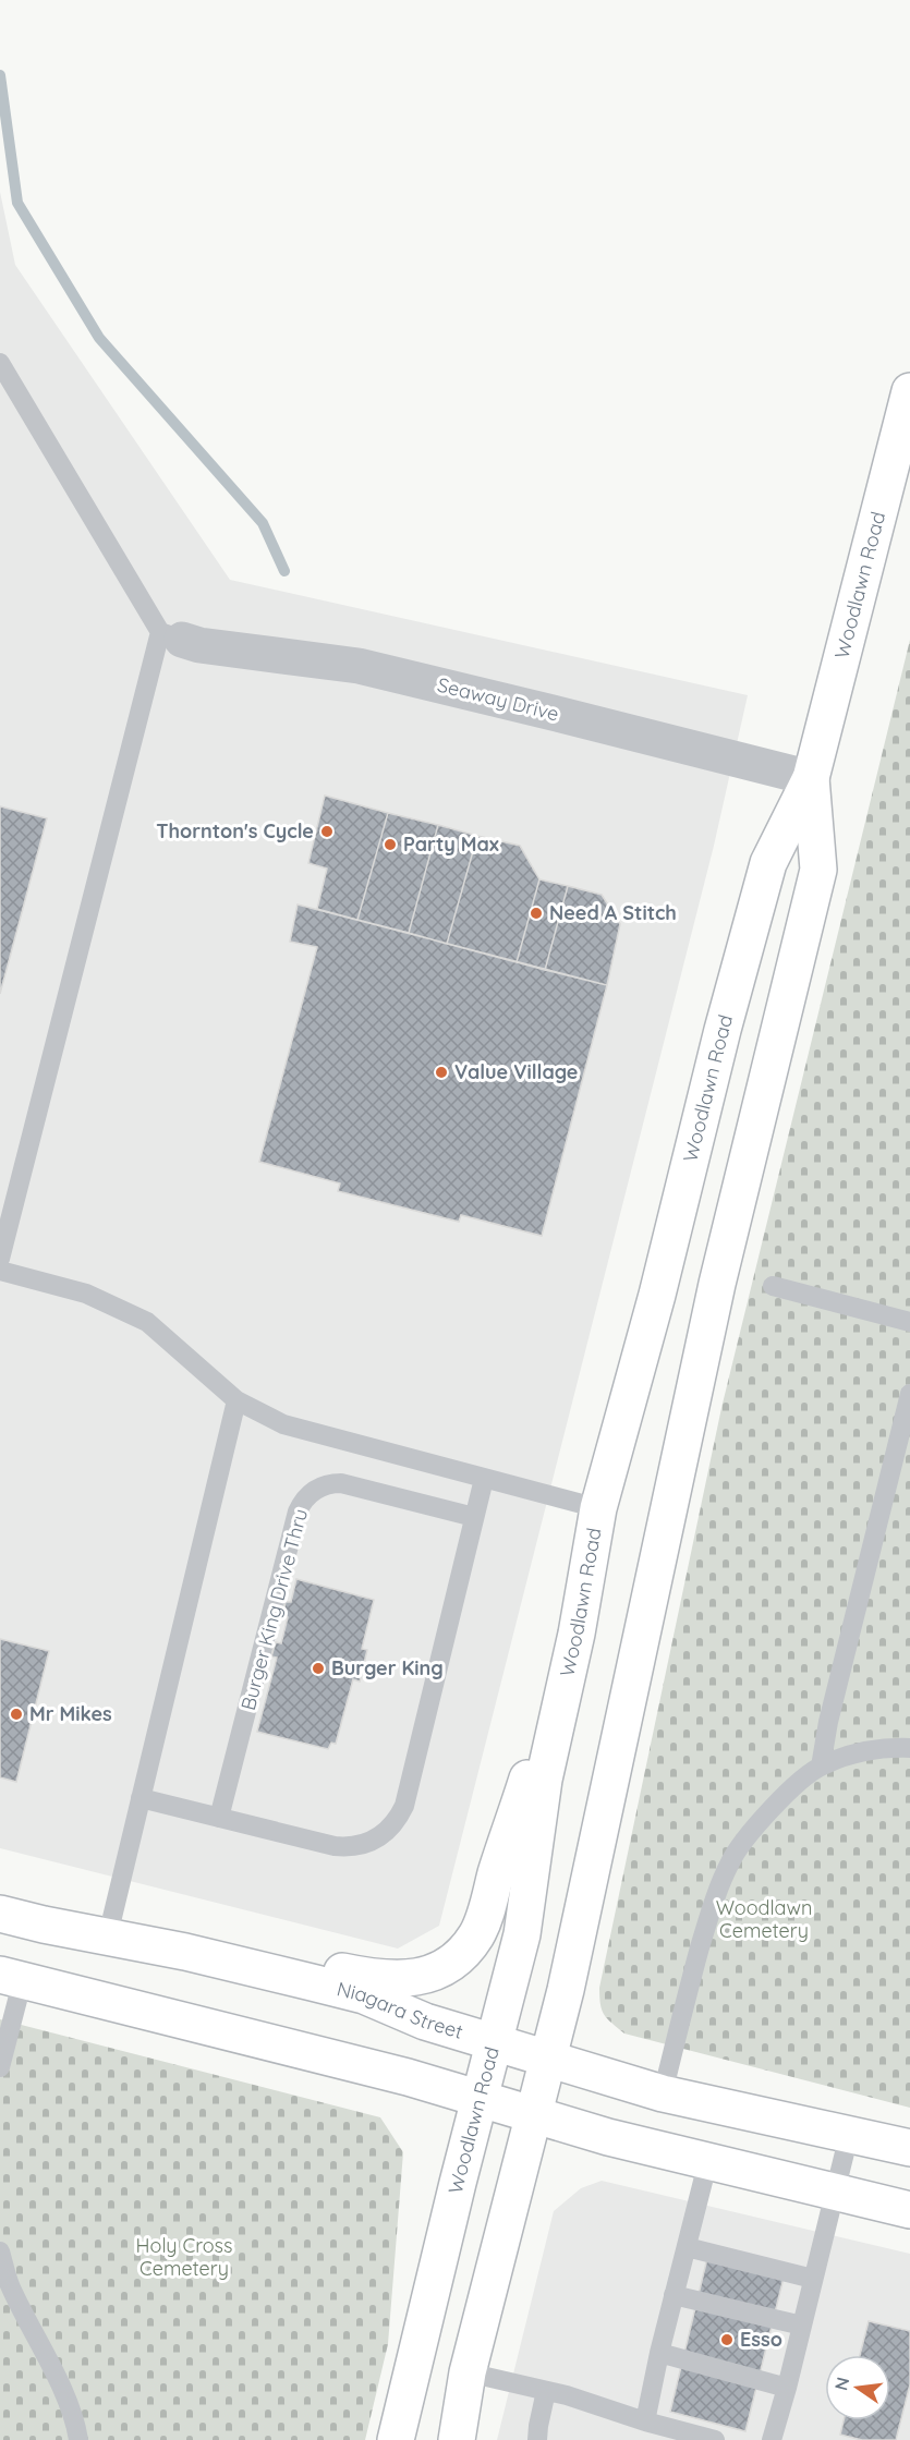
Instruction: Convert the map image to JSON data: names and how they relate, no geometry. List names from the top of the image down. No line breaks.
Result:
{"streets":{"main road":["Woodlawn Road","Niagara Street"],"street":["Seaway Drive"],"lane":["Burger King Drive Thru"]},"crossings":[["Woodlawn Road","Seaway Drive"],["Woodlawn Road","Niagara Street"]],"parks":["Woodlawn Cemetery","Holy Cross Cemetery"],"places":["Thornton's Cycle","Party Max","Need A Stitch","Value Village","Burger King","Mr Mikes","Esso"],"north":"left"}
